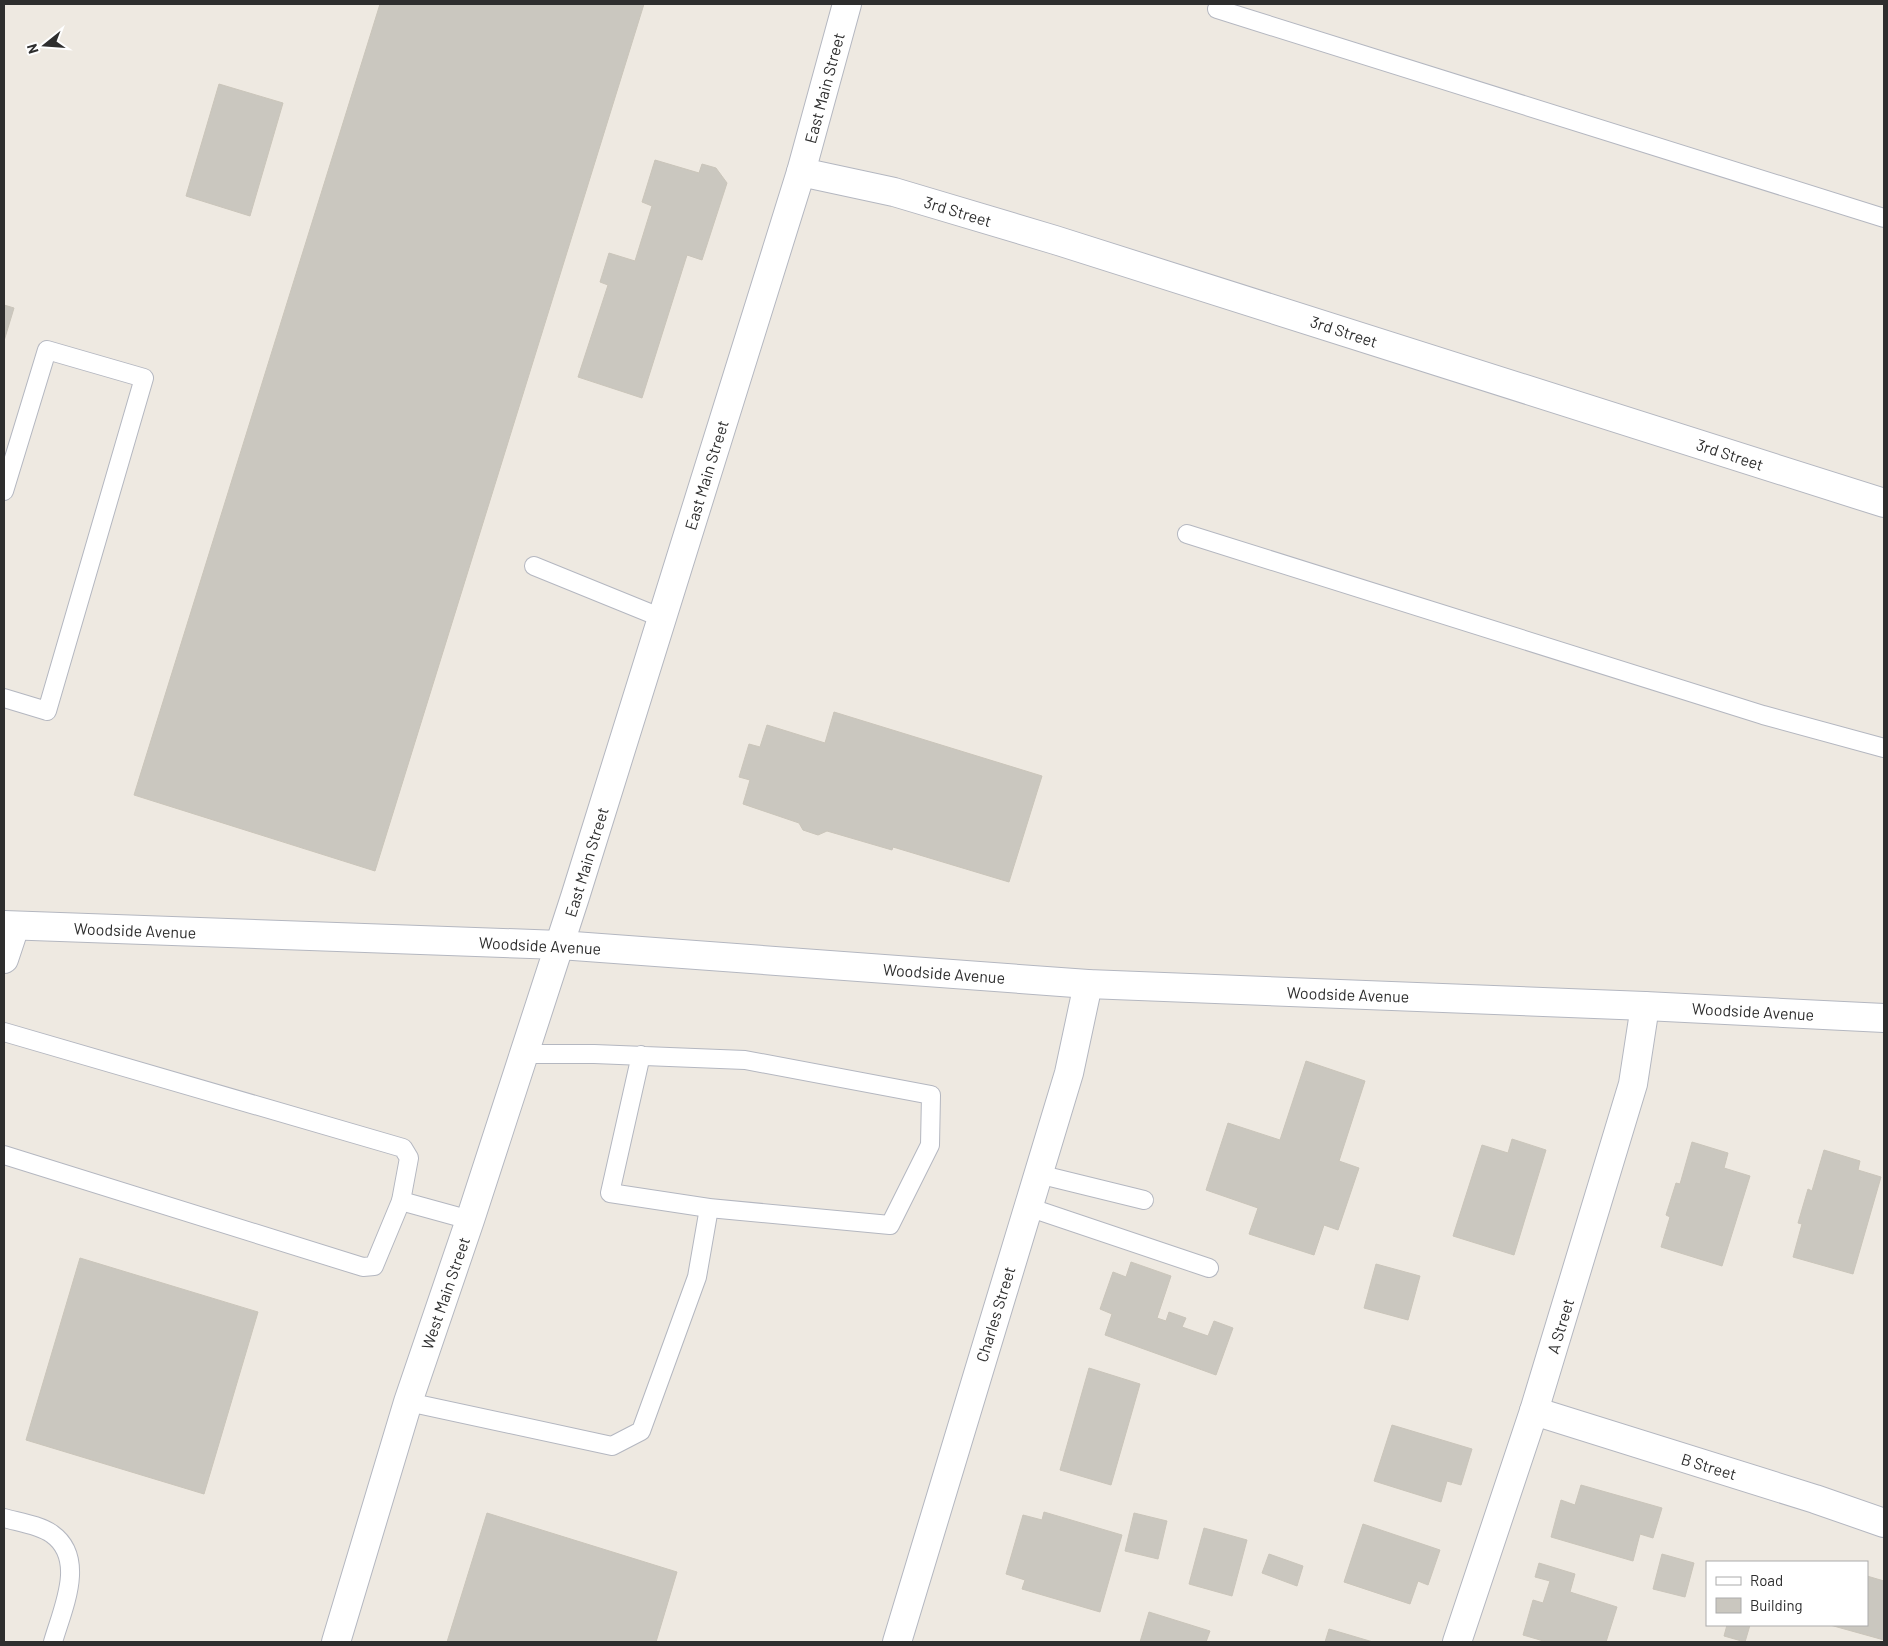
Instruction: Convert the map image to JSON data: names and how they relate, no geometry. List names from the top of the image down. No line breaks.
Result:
{"streets":{"street":["East Main Street","3rd Street","Woodside Avenue","West Main Street","Charles Street","A Street","B Street"]},"crossings":[["East Main Street","3rd Street"],["East Main Street","Woodside Avenue"],["East Main Street","West Main Street"],["Woodside Avenue","West Main Street"],["Woodside Avenue","Charles Street"],["Woodside Avenue","A Street"],["A Street","B Street"]],"legend":["Road","Building"],"north":"left"}
